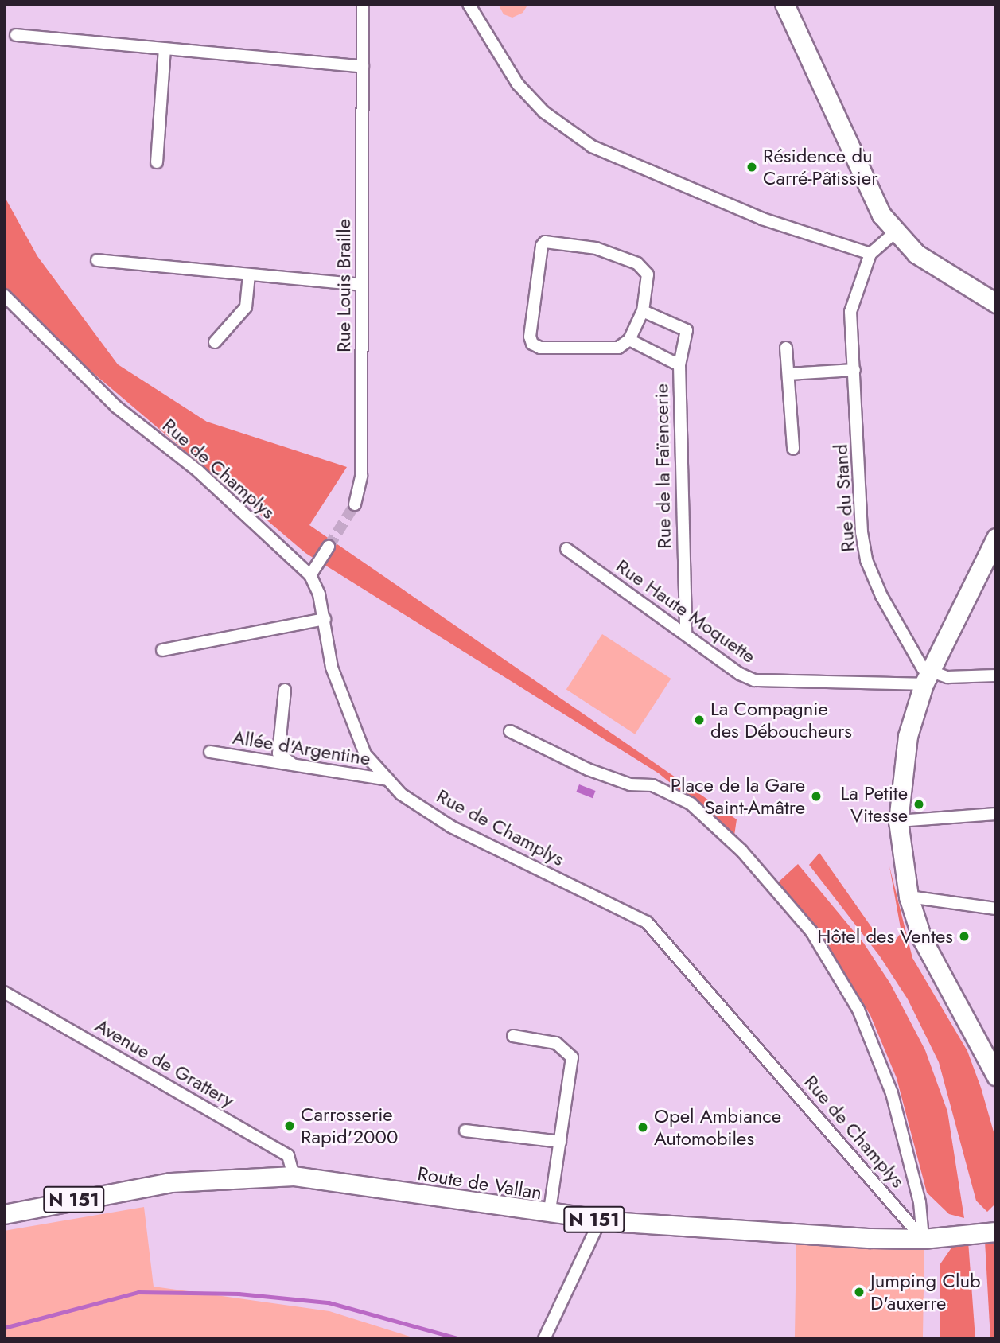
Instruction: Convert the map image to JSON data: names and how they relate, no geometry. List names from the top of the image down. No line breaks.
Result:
{"streets":{"main road":["Route de Vallan","N 151"],"street":["Rue Louis Braille","Rue de la Faïencerie","Rue de Champlys","Rue du Stand","Rue Haute Moquette","Allée d'Argentine","Avenue de Grattery"]},"crossings":[["Rue de la Faïencerie","Rue Haute Moquette"],["Rue de Champlys","Allée d'Argentine"],["Rue de Champlys","Route de Vallan"],["Rue de Champlys","N 151"],["Rue du Stand","Rue Haute Moquette"],["Avenue de Grattery","Route de Vallan"],["Route de Vallan","N 151"]],"places":["Résidence du Carré-Pâtissier","La Compagnie des Déboucheurs","Place de la Gare Saint-Amâtre","La Petite Vitesse","Hôtel des Ventes","Carrosserie Rapid'2000","Opel Ambiance Automobiles","Jumping Club D'auxerre"]}
